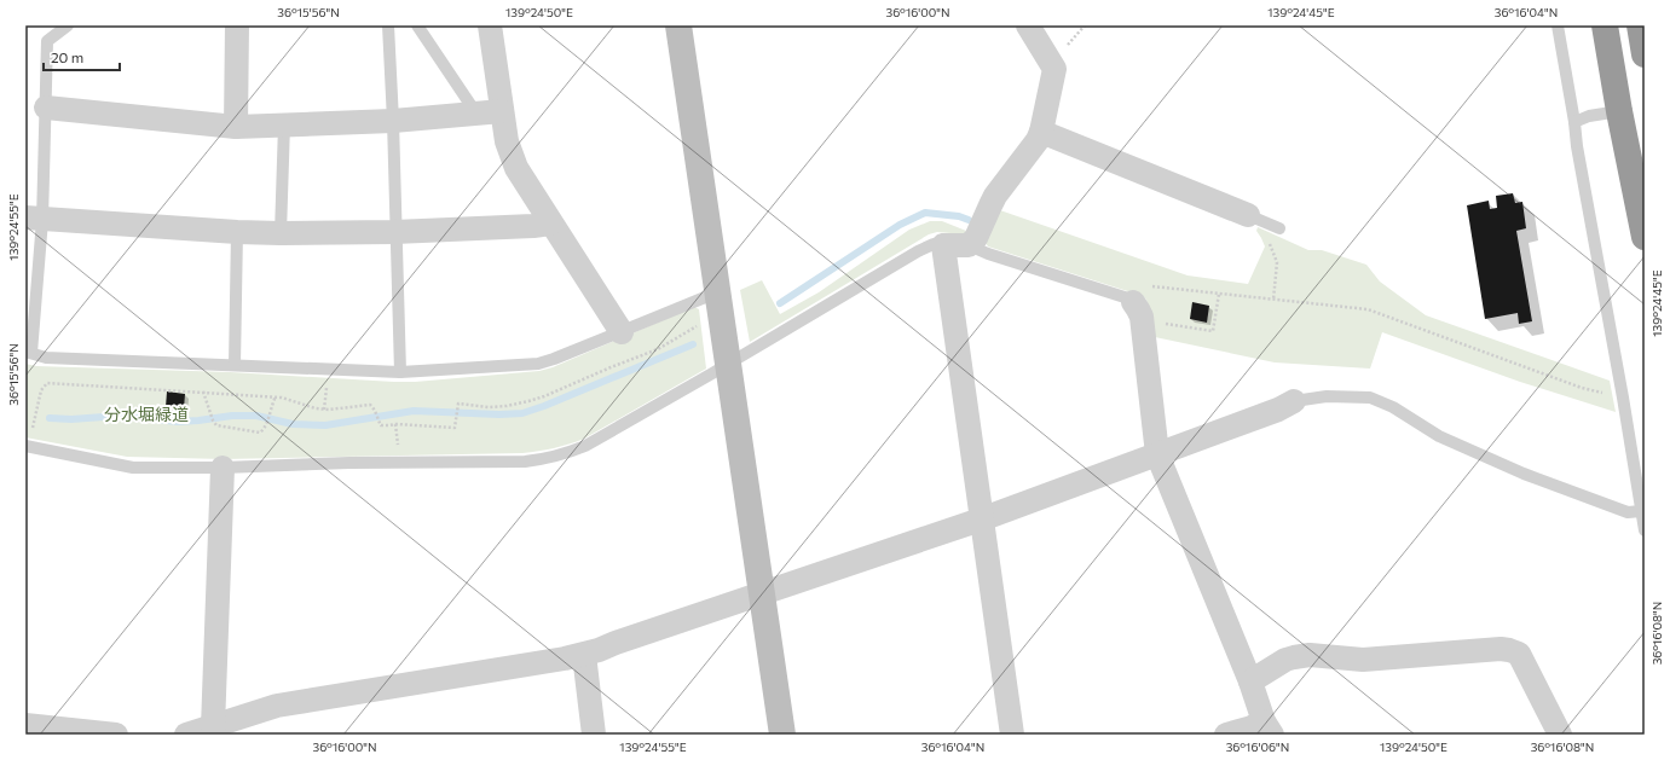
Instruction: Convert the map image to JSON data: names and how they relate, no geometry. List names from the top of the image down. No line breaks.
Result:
{"parks":["分水堀緑道"],"scale_bar":"20 m","coordinates":["36°15'56\"N","139°24'50\"E","36°16'00\"N","139°24'45\"E","36°16'04\"N","139°24'55\"E","36°16'08\"N","36°16'06\"N"]}
